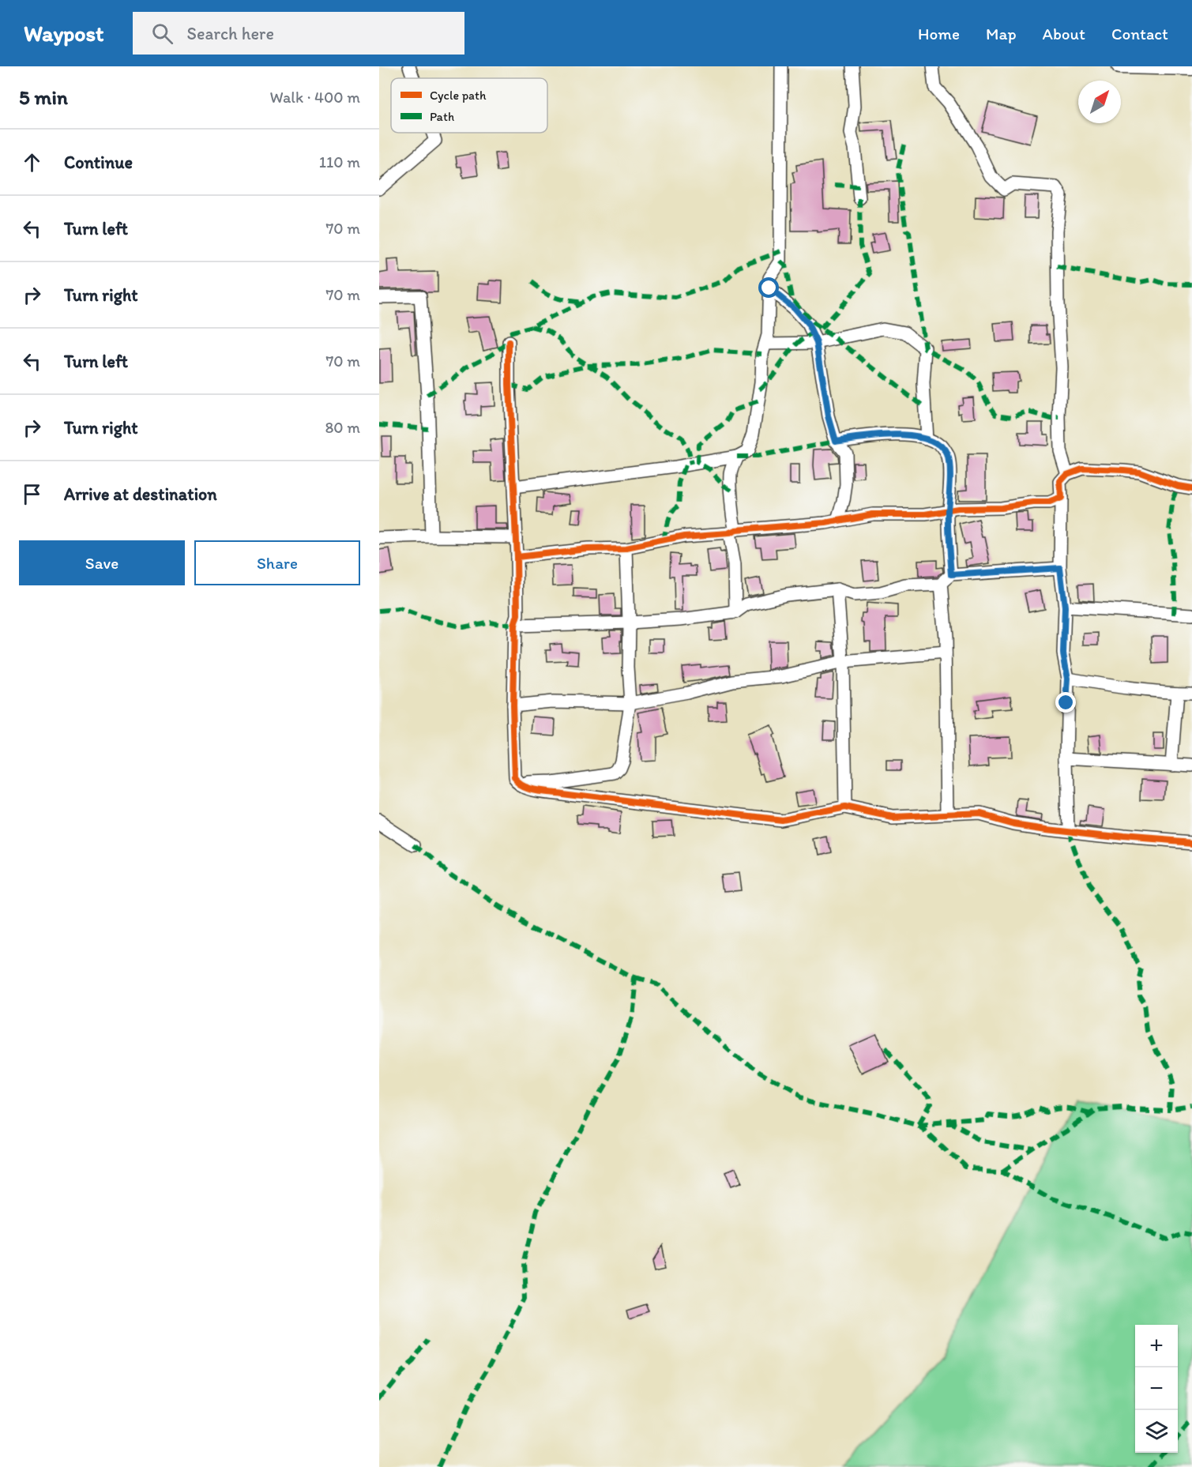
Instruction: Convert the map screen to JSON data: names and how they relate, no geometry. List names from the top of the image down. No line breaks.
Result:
{"legend":["Cycle path","Path"],"north":"top right","page":{"header":"Waypost","search":"Search here","nav":["Home","Map","About","Contact"],"heading":["5 min","Walk · 400 m"],"list":[["Continue","110 m"],["Turn left","70 m"],["Turn right","70 m"],["Turn left","70 m"],["Turn right","80 m"],"Arrive at destination"],"buttons":["Save","Share"],"map_buttons":["+","−"]}}
